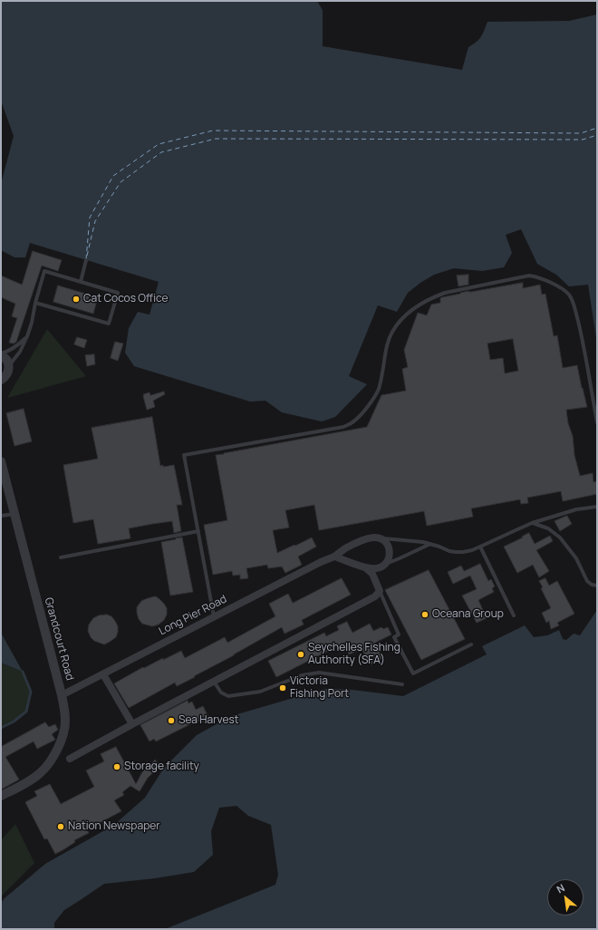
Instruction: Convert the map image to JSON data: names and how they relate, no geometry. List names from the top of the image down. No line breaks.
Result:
{"streets":{"street":["Long Pier Road","Grandcourt Road"]},"crossings":[["Long Pier Road","Grandcourt Road"]],"places":["Cat Cocos Office","Oceana Group","Seychelles Fishing Authority (SFA)","Victoria Fishing Port","Sea Harvest","Storage facility","Nation Newspaper"],"north":"top left"}
